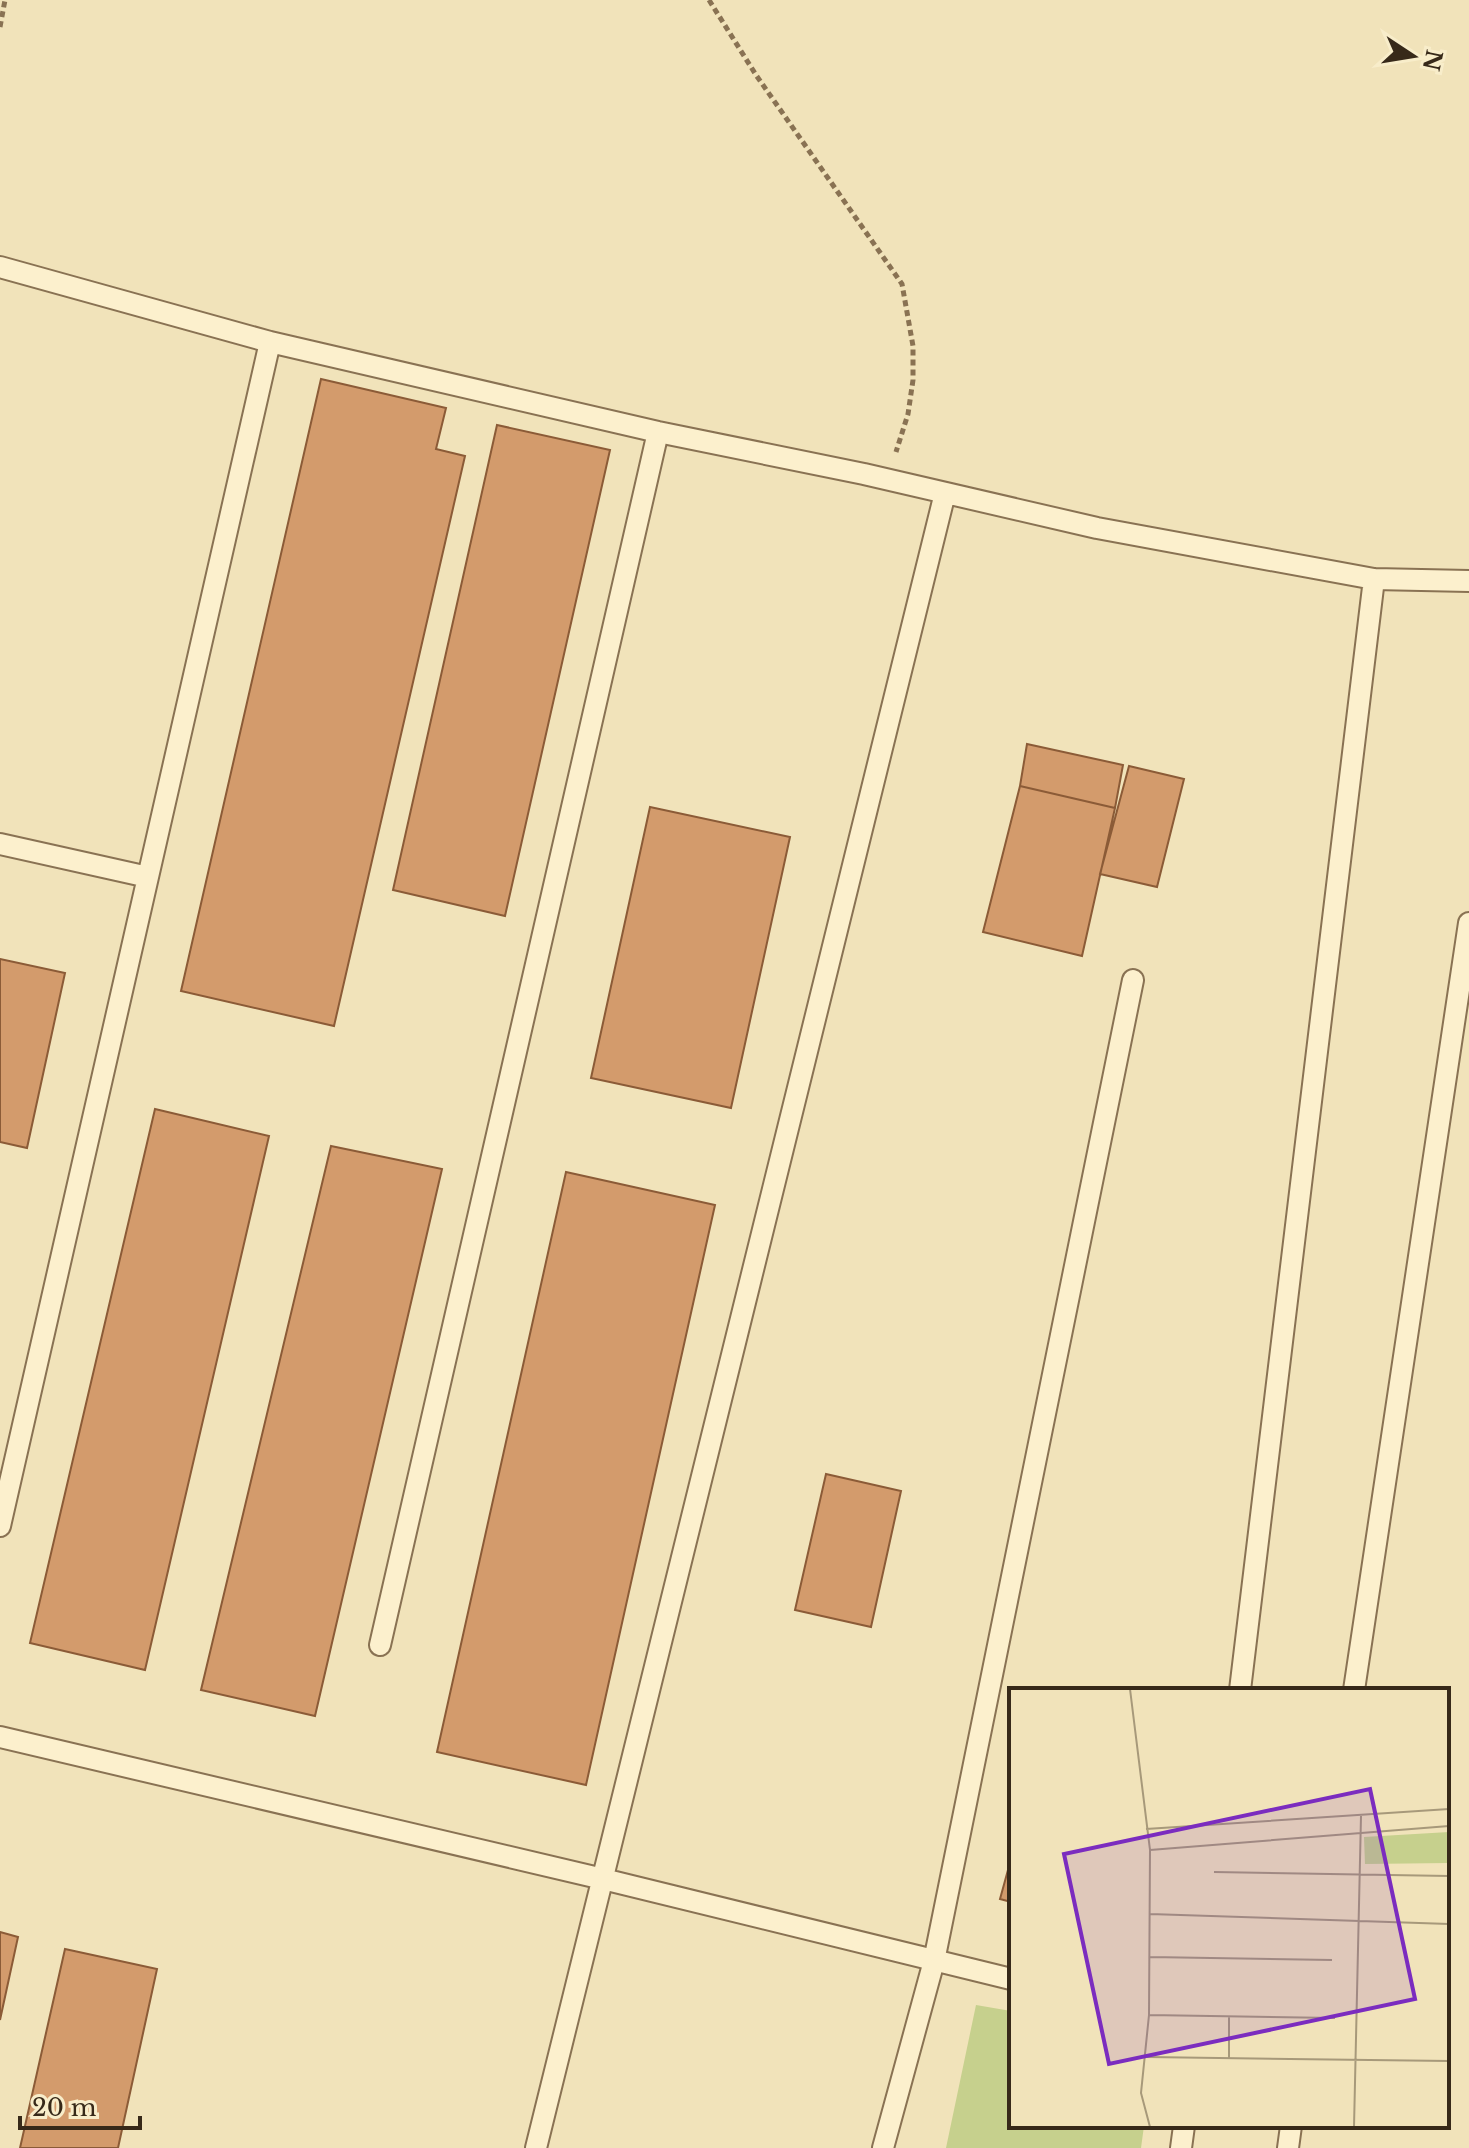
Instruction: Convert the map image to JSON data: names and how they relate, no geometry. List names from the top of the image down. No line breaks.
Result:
{"scale_bar":"20 m","north":"right"}
